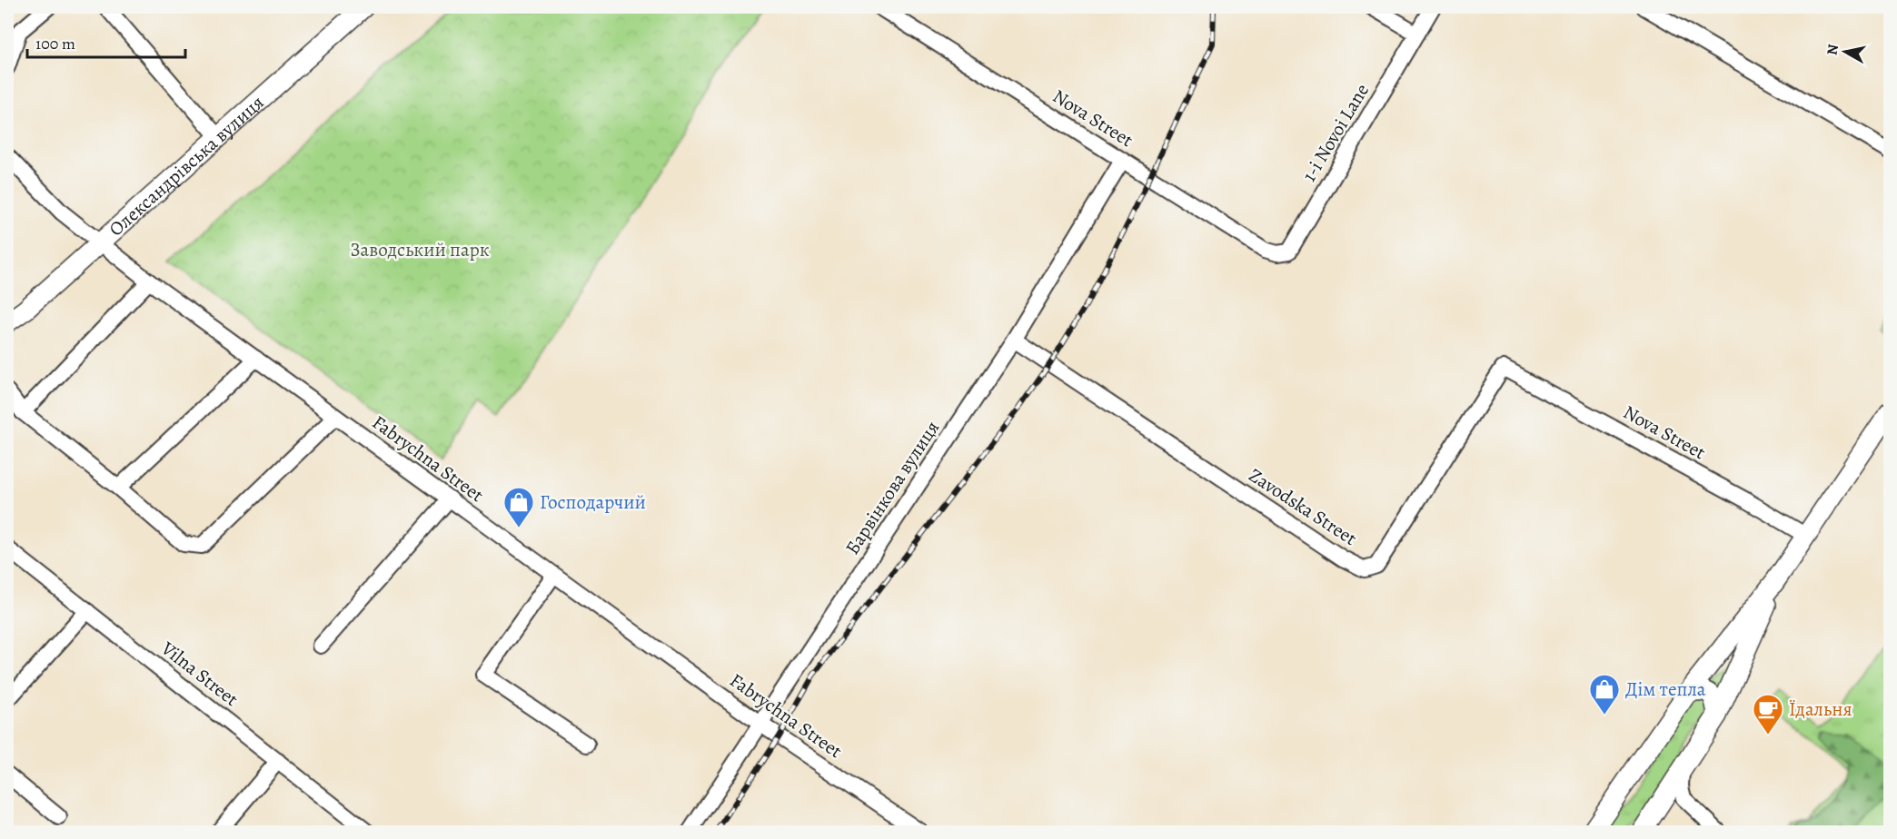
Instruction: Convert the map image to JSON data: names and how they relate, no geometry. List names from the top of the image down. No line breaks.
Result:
{"streets":{"main road":["Олександрівська вулиця"],"street":["Nova Street","1-i Novoi Lane","Fabrychna Street","Барвінкова вулиця","Zavodska Street","Vilna Street"]},"crossings":[["Nova Street","1-i Novoi Lane"],["Nova Street","Барвінкова вулиця"],["Nova Street","Zavodska Street"],["Олександрівська вулиця","Fabrychna Street"],["Fabrychna Street","Барвінкова вулиця"],["Барвінкова вулиця","Zavodska Street"]],"parks":["Заводський парк"],"places":{"shop":["Господарчий","Дім тепла"],"cafe":["Їдальня"]},"scale_bar":"100 m","north":"left"}
